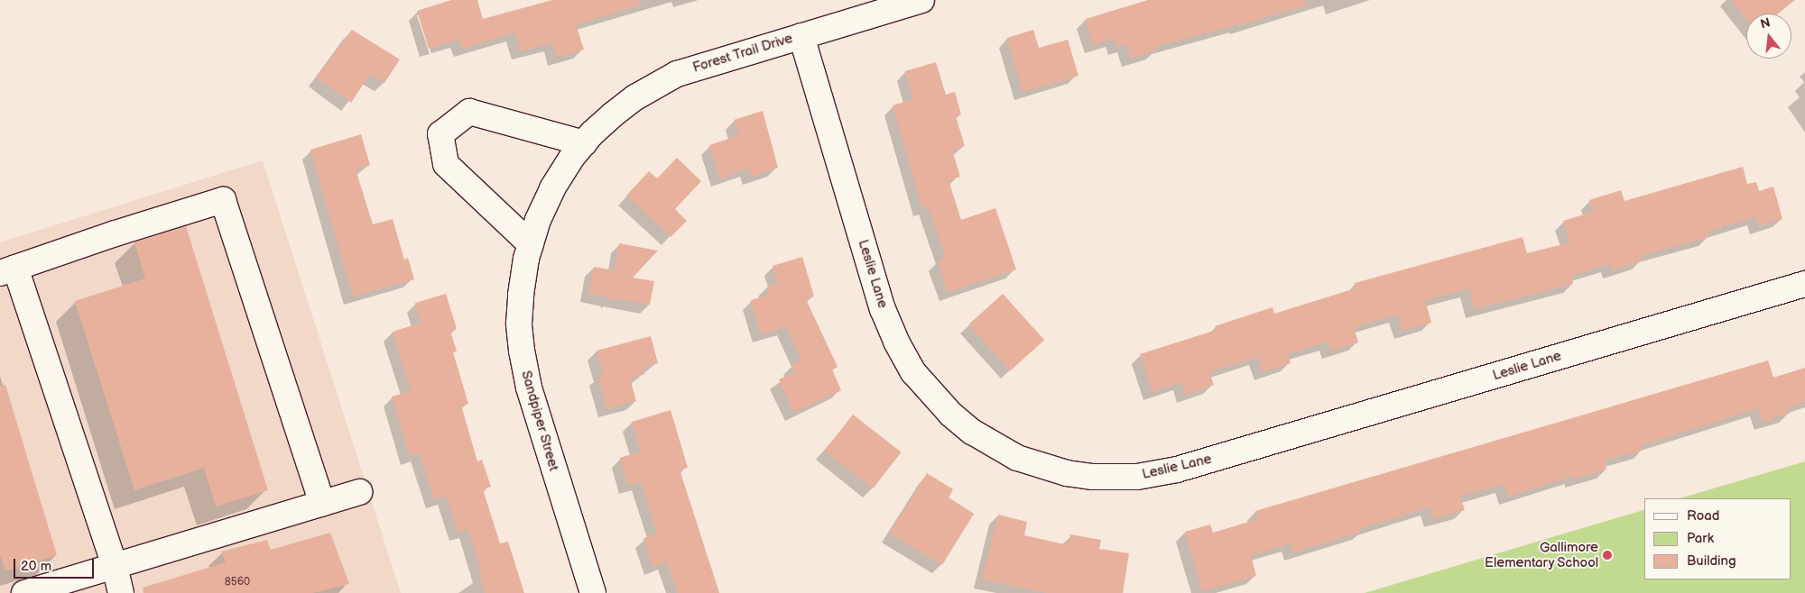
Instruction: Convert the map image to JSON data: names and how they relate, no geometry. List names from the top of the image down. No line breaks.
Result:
{"streets":{"street":["Forest Trail Drive","Leslie Lane","Sandpiper Street"]},"crossings":[["Forest Trail Drive","Leslie Lane"],["Forest Trail Drive","Sandpiper Street"]],"places":["Gallimore Elementary School"],"house_numbers":["8560"],"legend":["Road","Park","Building"],"scale_bar":"20 m","north":"top"}
